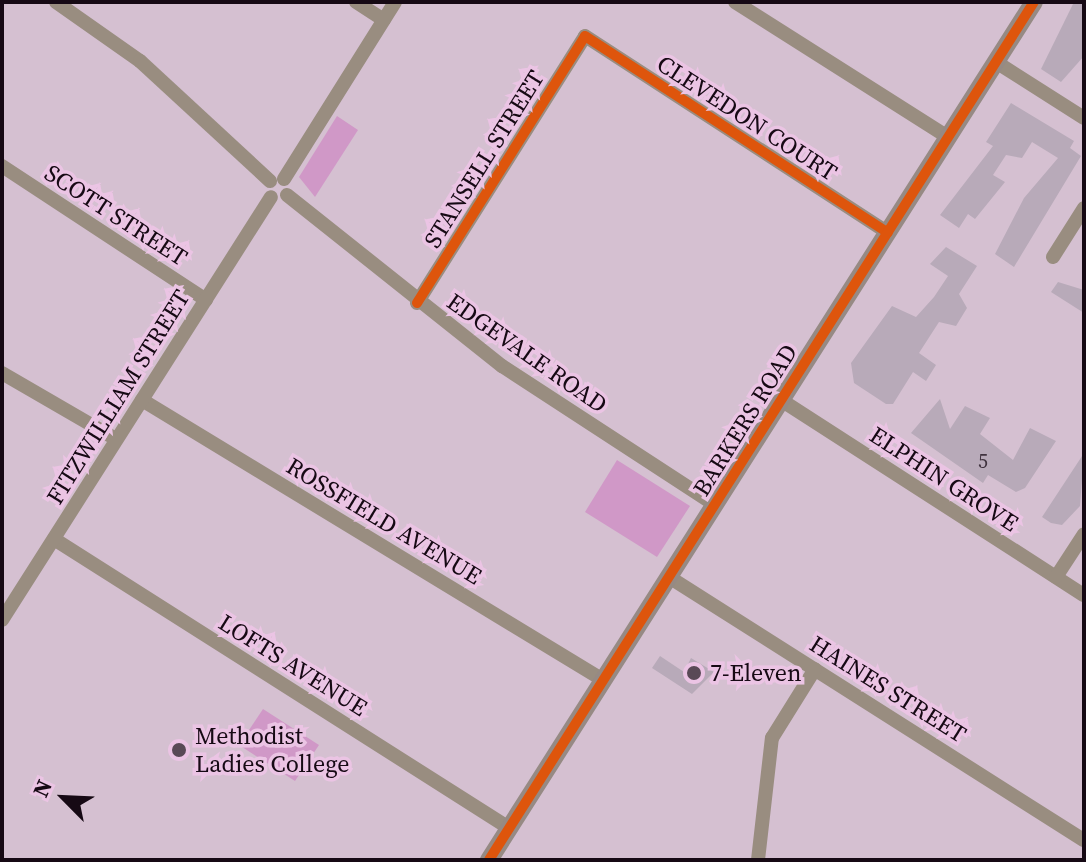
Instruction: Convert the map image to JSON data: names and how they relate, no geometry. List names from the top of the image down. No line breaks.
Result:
{"streets":{"main road":["BARKERS ROAD"],"street":["CLEVEDON COURT","STANSELL STREET","SCOTT STREET","EDGEVALE ROAD","FITZWILLIAM STREET","ELPHIN GROVE","ROSSFIELD AVENUE","LOFTS AVENUE","HAINES STREET"]},"crossings":[["CLEVEDON COURT","STANSELL STREET"],["CLEVEDON COURT","BARKERS ROAD"],["STANSELL STREET","EDGEVALE ROAD"],["SCOTT STREET","FITZWILLIAM STREET"],["EDGEVALE ROAD","FITZWILLIAM STREET"],["EDGEVALE ROAD","BARKERS ROAD"],["FITZWILLIAM STREET","ROSSFIELD AVENUE"],["FITZWILLIAM STREET","LOFTS AVENUE"],["BARKERS ROAD","ELPHIN GROVE"],["BARKERS ROAD","ROSSFIELD AVENUE"],["BARKERS ROAD","LOFTS AVENUE"],["BARKERS ROAD","HAINES STREET"]],"places":["7-Eleven","Methodist Ladies College"],"house_numbers":["5"],"north":"top left"}
